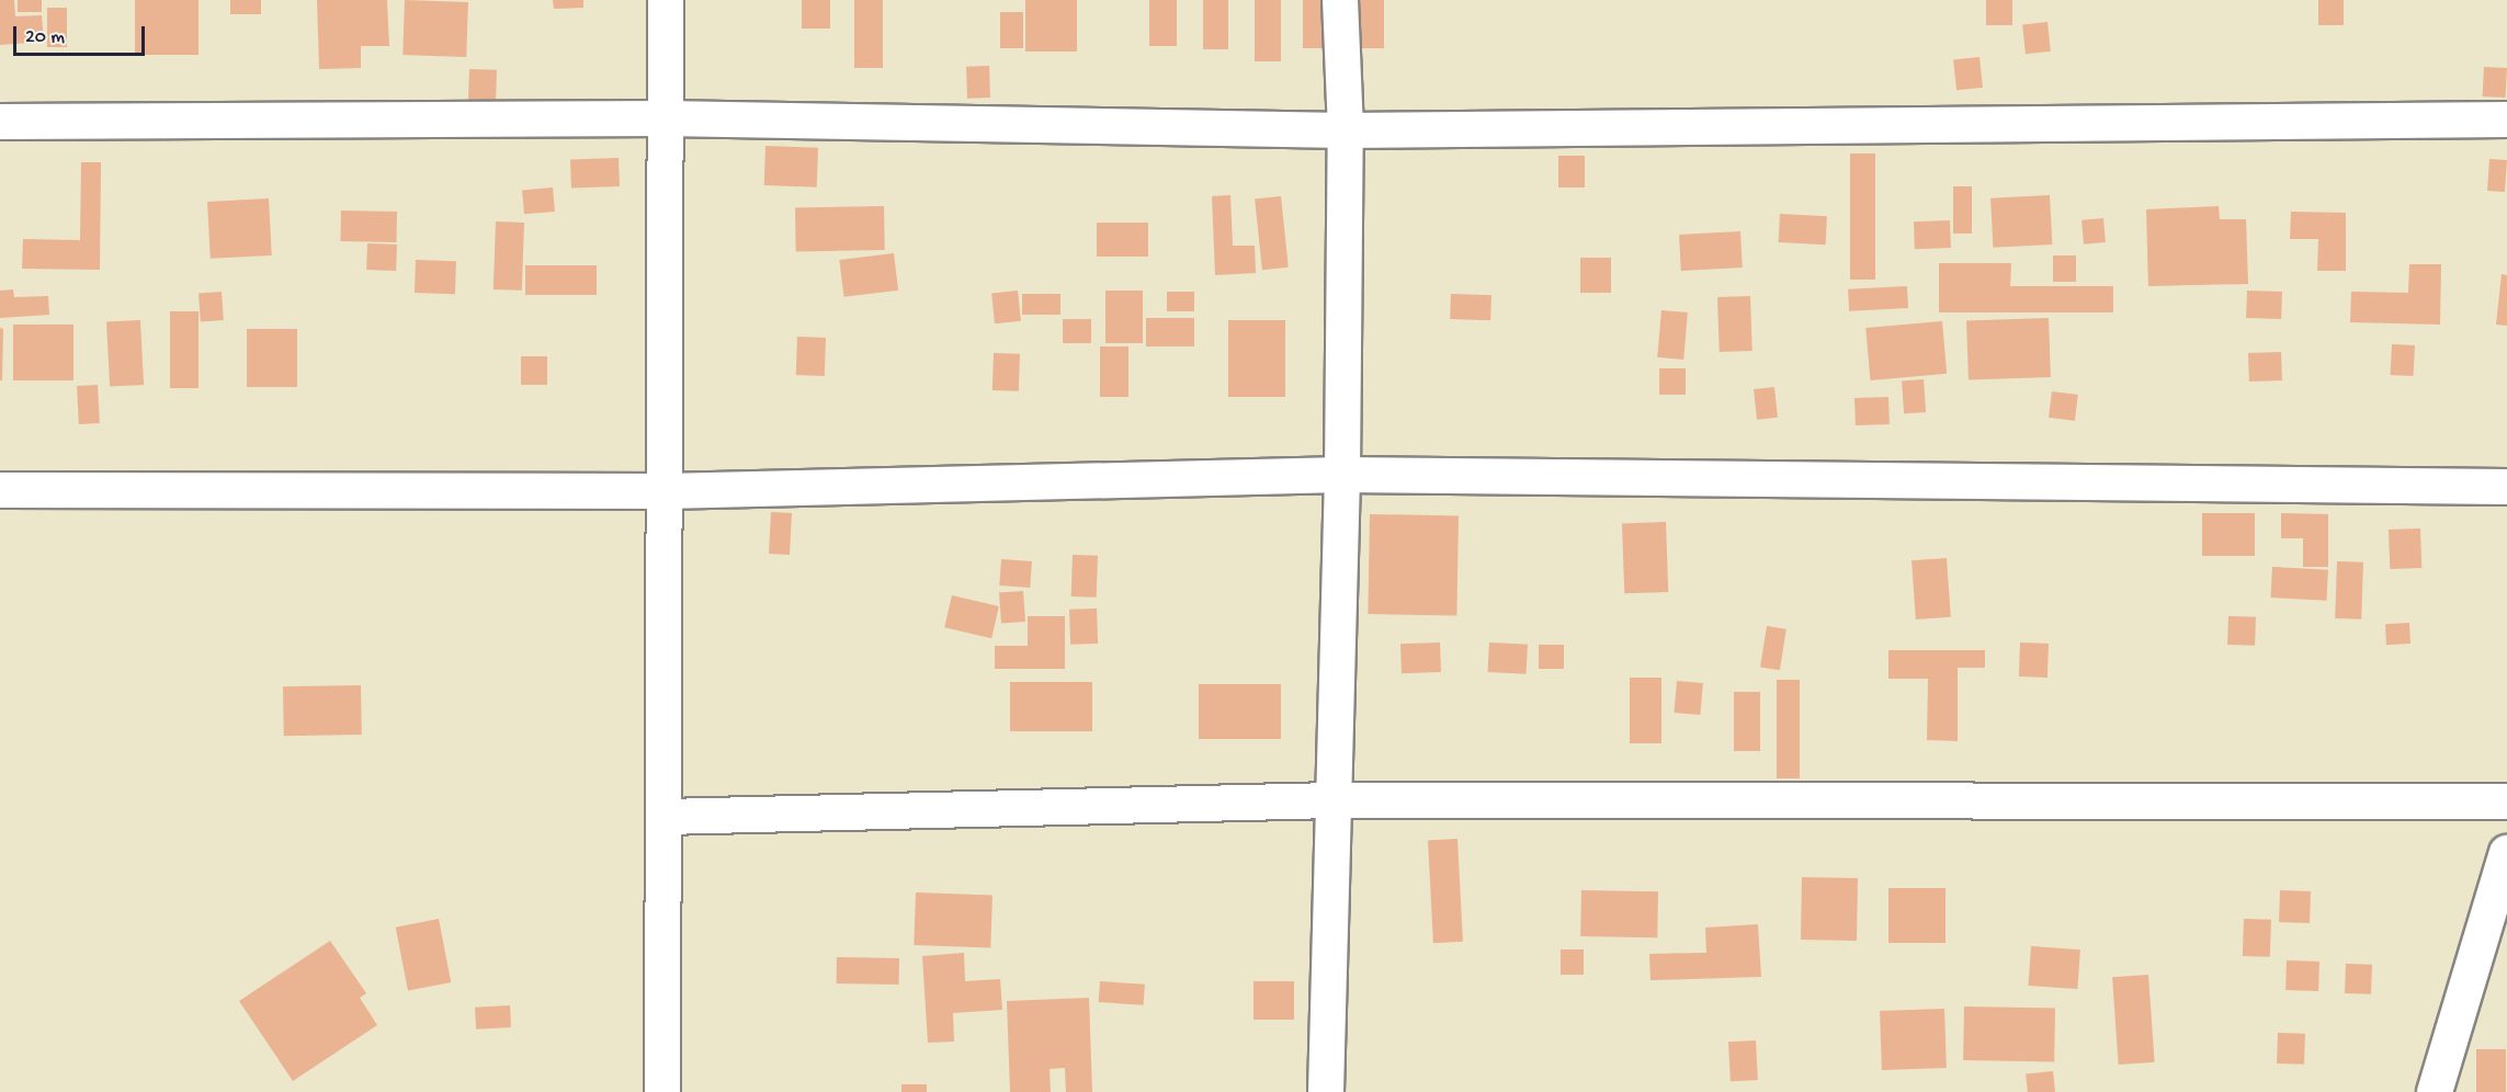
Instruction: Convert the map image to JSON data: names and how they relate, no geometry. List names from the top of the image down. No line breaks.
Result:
{"scale_bar":"20 m"}
